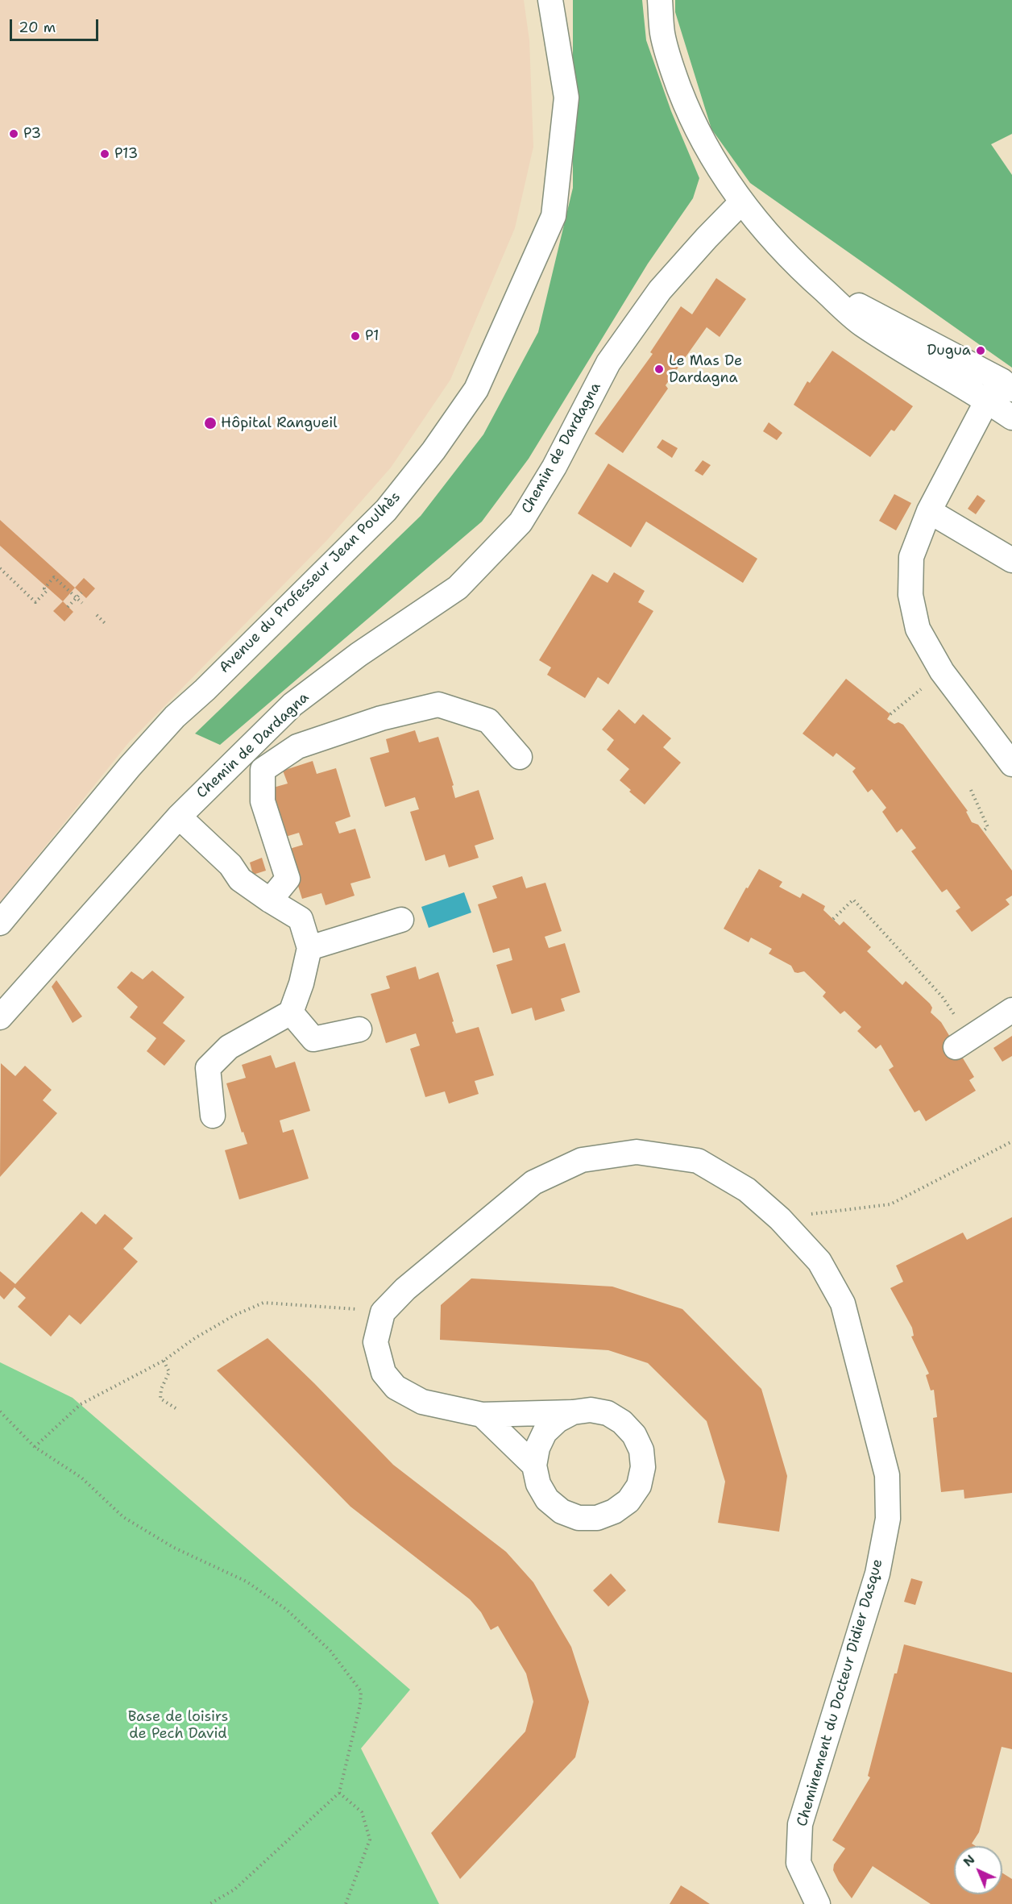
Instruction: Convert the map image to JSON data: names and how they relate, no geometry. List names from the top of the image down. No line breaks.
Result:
{"streets":{"street":["Chemin de Dardagna","Avenue du Professeur Jean Poulhès","Cheminement du Docteur Didier Dasque"]},"parks":["Base de loisirs de Pech David"],"places":["P3","P13","P1","Dugua","Le Mas De Dardagna","Hôpital Rangueil"],"scale_bar":"20 m","north":"top left"}
